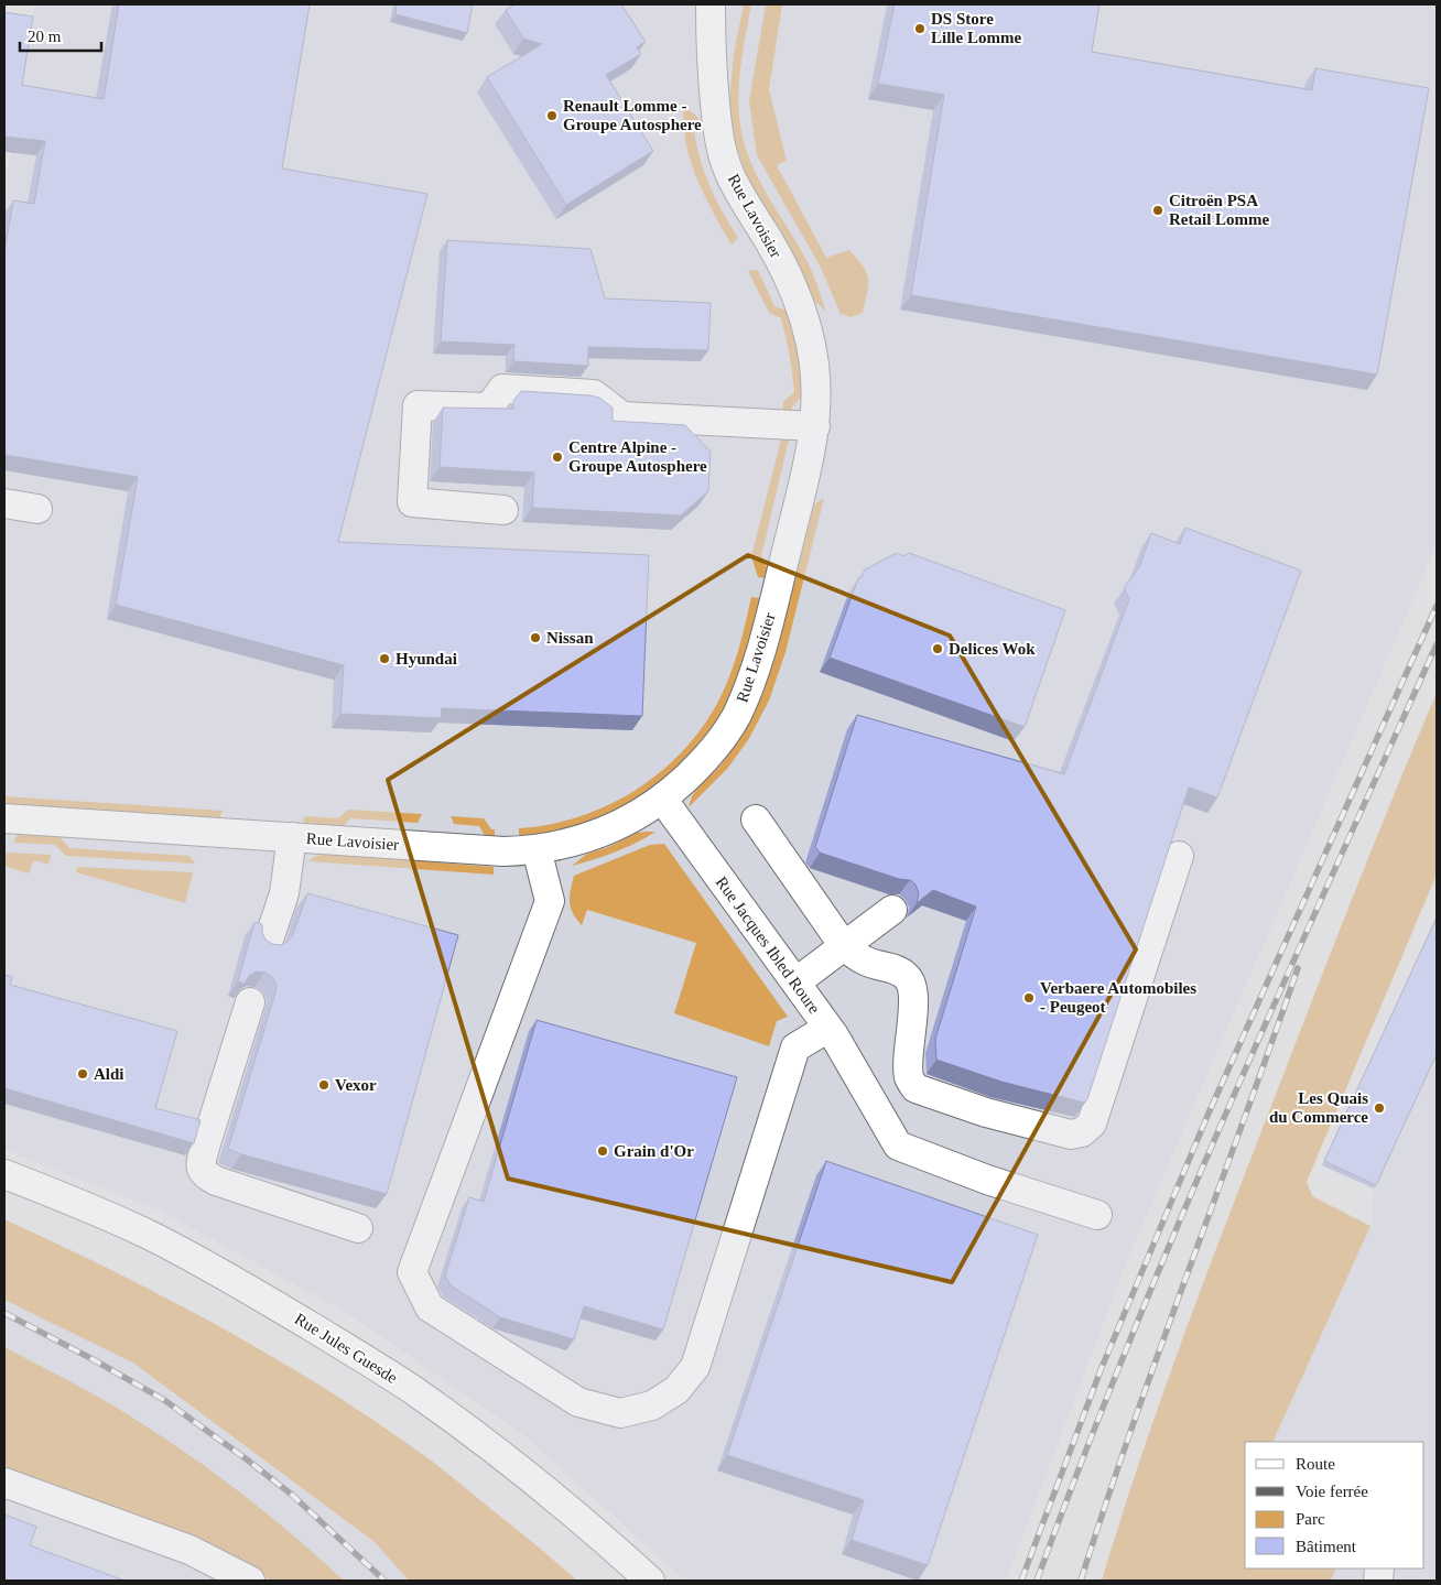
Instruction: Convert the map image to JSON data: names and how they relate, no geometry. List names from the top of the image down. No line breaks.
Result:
{"streets":{"street":["Rue Lavoisier","Rue Jacques Ibled Roure","Rue Jules Guesde"]},"crossings":[["Rue Lavoisier","Rue Jacques Ibled Roure"]],"places":["DS Store Lille Lomme","Renault Lomme - Groupe Autosphere","Citroën PSA Retail Lomme","Centre Alpine - Groupe Autosphere","Nissan","Delices Wok","Hyundai","Verbaere Automobiles - Peugeot","Aldi","Vexor","Les Quais du Commerce","Grain d'Or"],"legend":["Route","Voie ferrée","Parc","Bâtiment"],"scale_bar":"20 m"}
